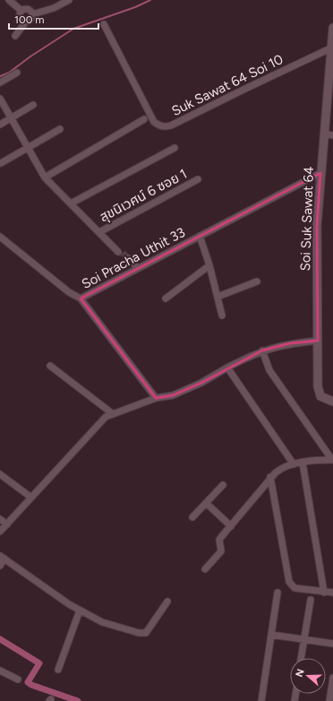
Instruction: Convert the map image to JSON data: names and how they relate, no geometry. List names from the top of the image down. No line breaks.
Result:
{"streets":{"street":["Suk Sawat 64 Soi 10","สุขนิเวศน์ 6 ซอย 1","Soi Suk Sawat 64","Soi Pracha Uthit 33"]},"crossings":[["Suk Sawat 64 Soi 10","Soi Suk Sawat 64"],["Soi Suk Sawat 64","Soi Pracha Uthit 33"]],"scale_bar":"100 m","north":"left"}
